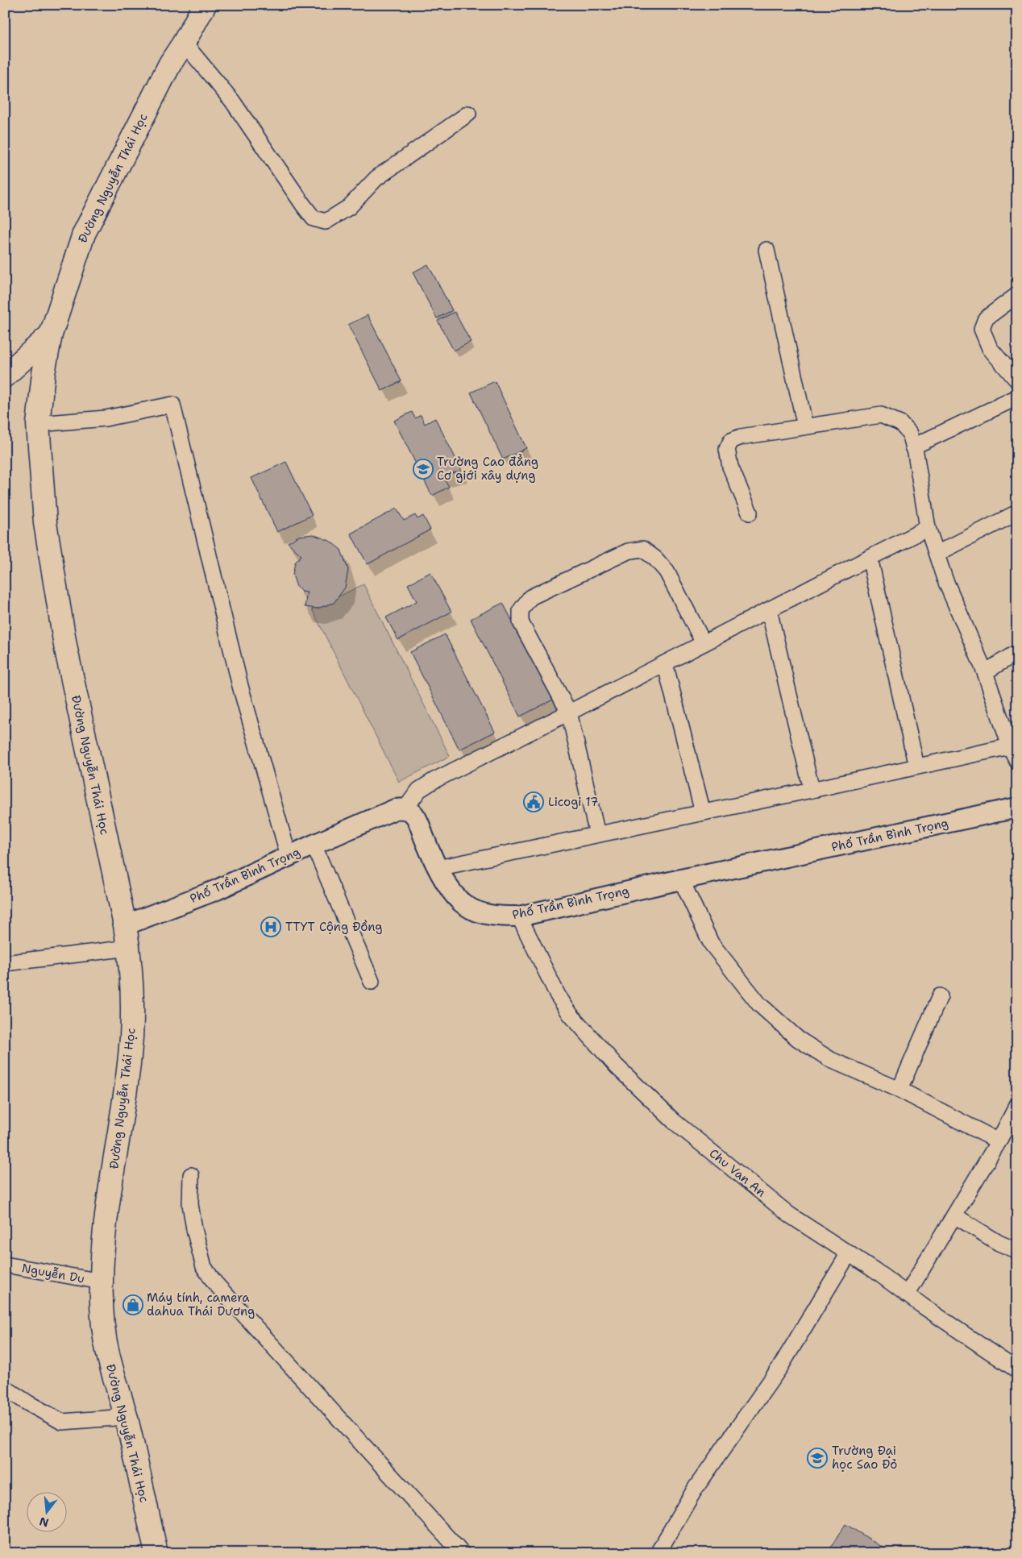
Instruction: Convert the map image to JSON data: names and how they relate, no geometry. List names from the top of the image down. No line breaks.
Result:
{"streets":{"main road":["Đường Nguyễn Thái Học"],"street":["Phố Trần Bình Trọng","Chu Van An","Nguyễn Du"]},"crossings":[["Đường Nguyễn Thái Học","Phố Trần Bình Trọng"],["Đường Nguyễn Thái Học","Nguyễn Du"],["Phố Trần Bình Trọng","Chu Van An"]],"places":{"school or university":["Trường Cao đẳng Cơ giới xây dựng","Trường Đại học Sao Đỏ"],"public building":["Licogi 17"],"hospital":["TTYT Cộng Đồng"],"shop":["Máy tính, camera dahua Thái Dương"]},"north":"bottom"}
